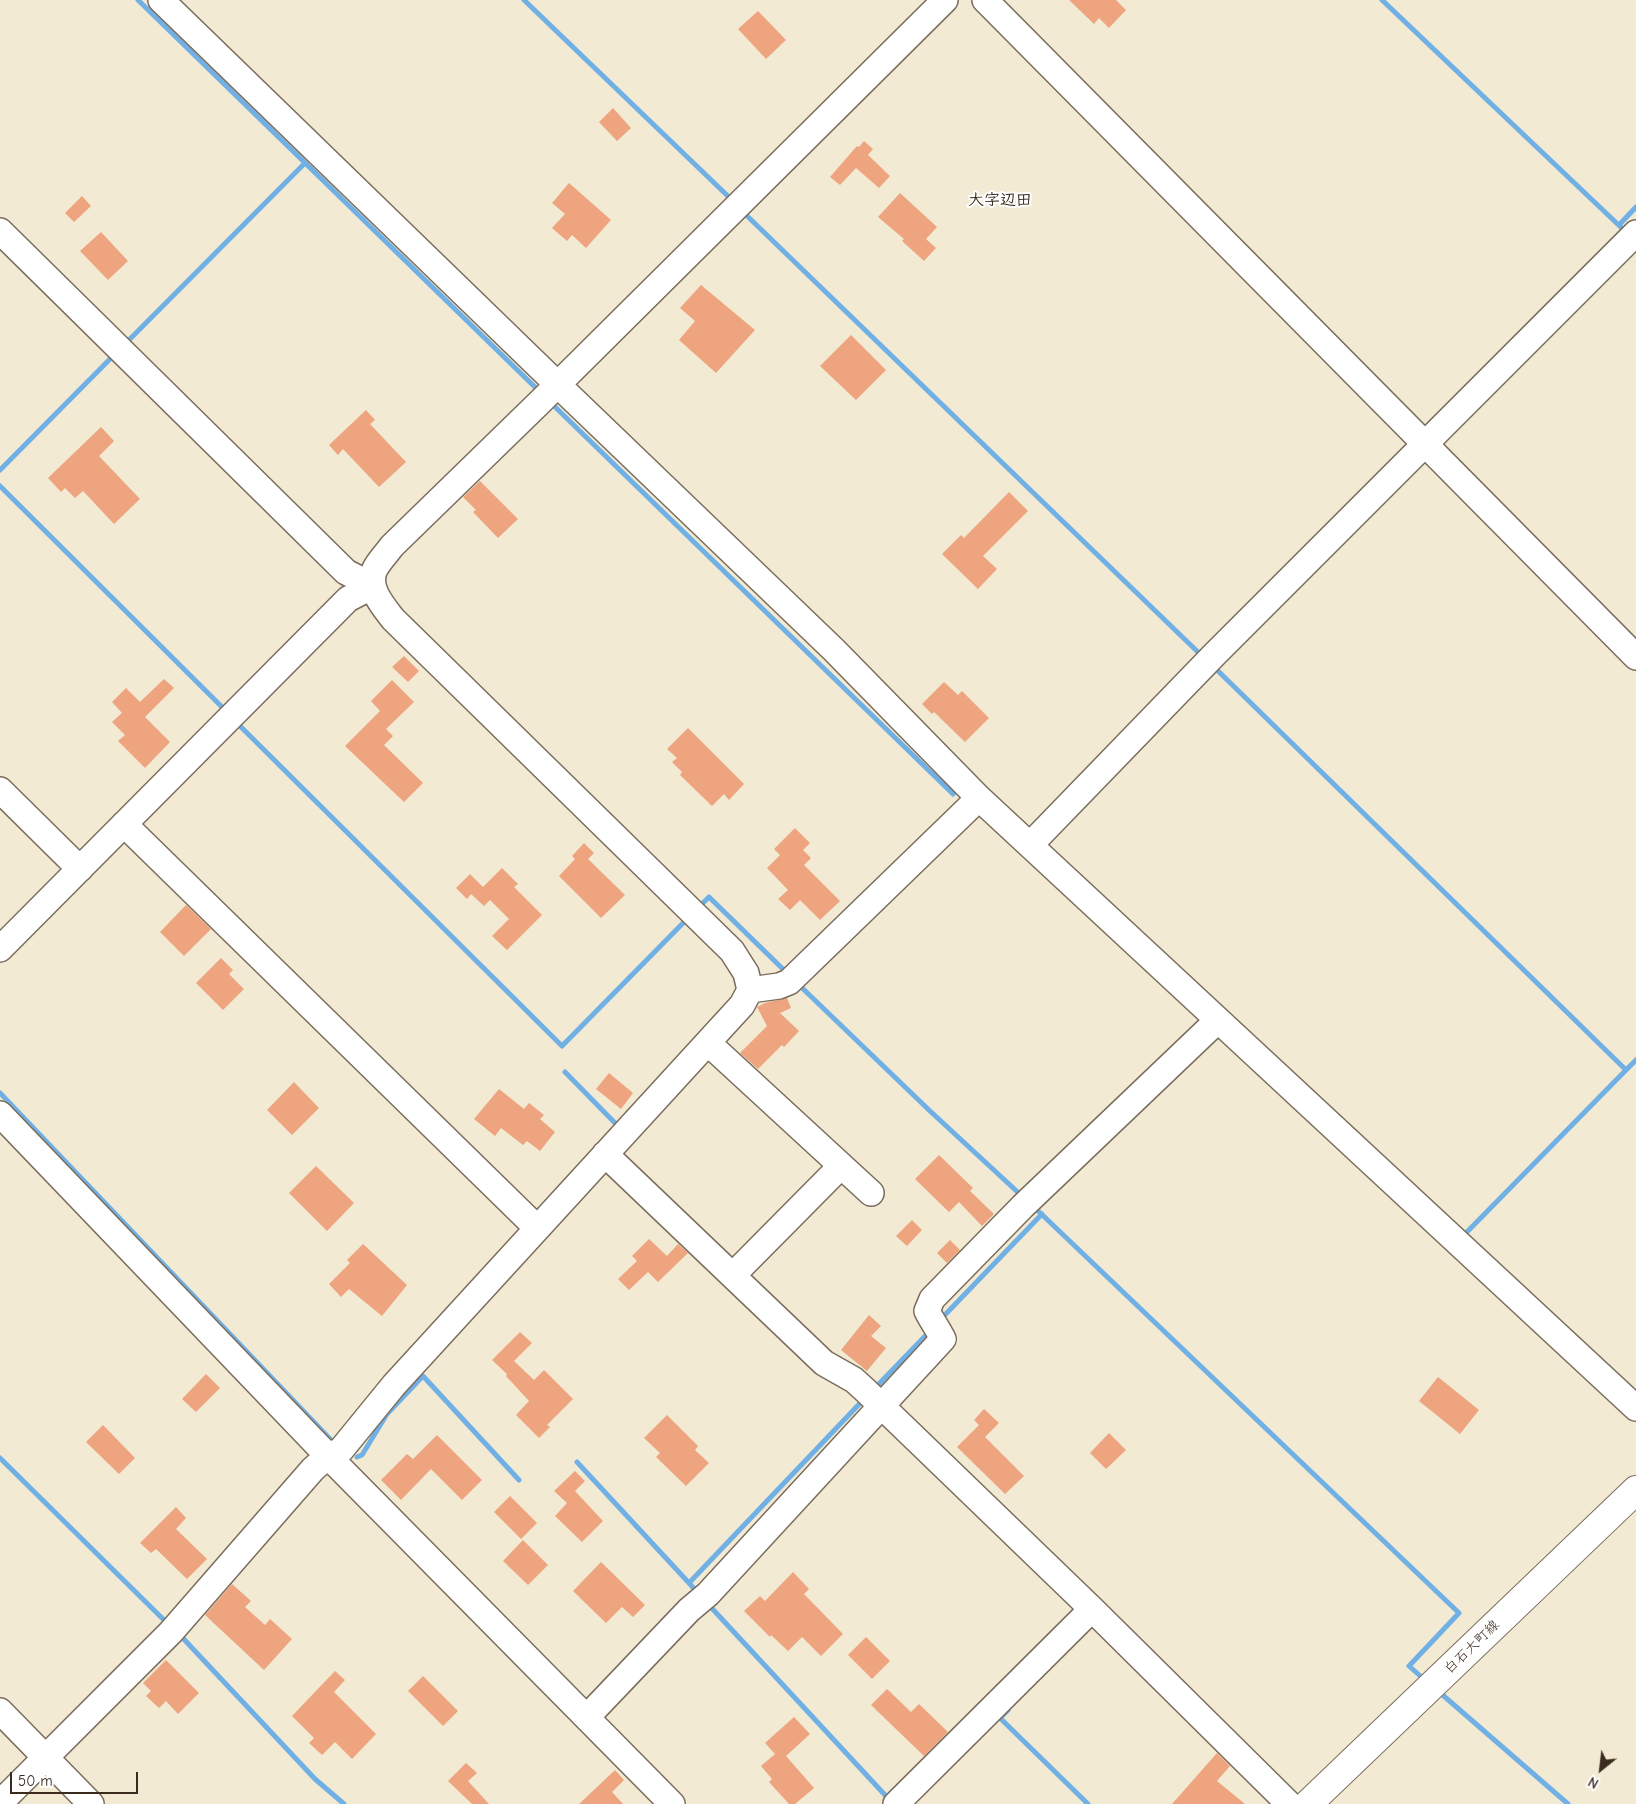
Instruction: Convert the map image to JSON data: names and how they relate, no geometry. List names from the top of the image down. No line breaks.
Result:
{"streets":{"main road":["白石大町線"]},"districts":["大字辺田"],"scale_bar":"50 m","north":"bottom left"}
